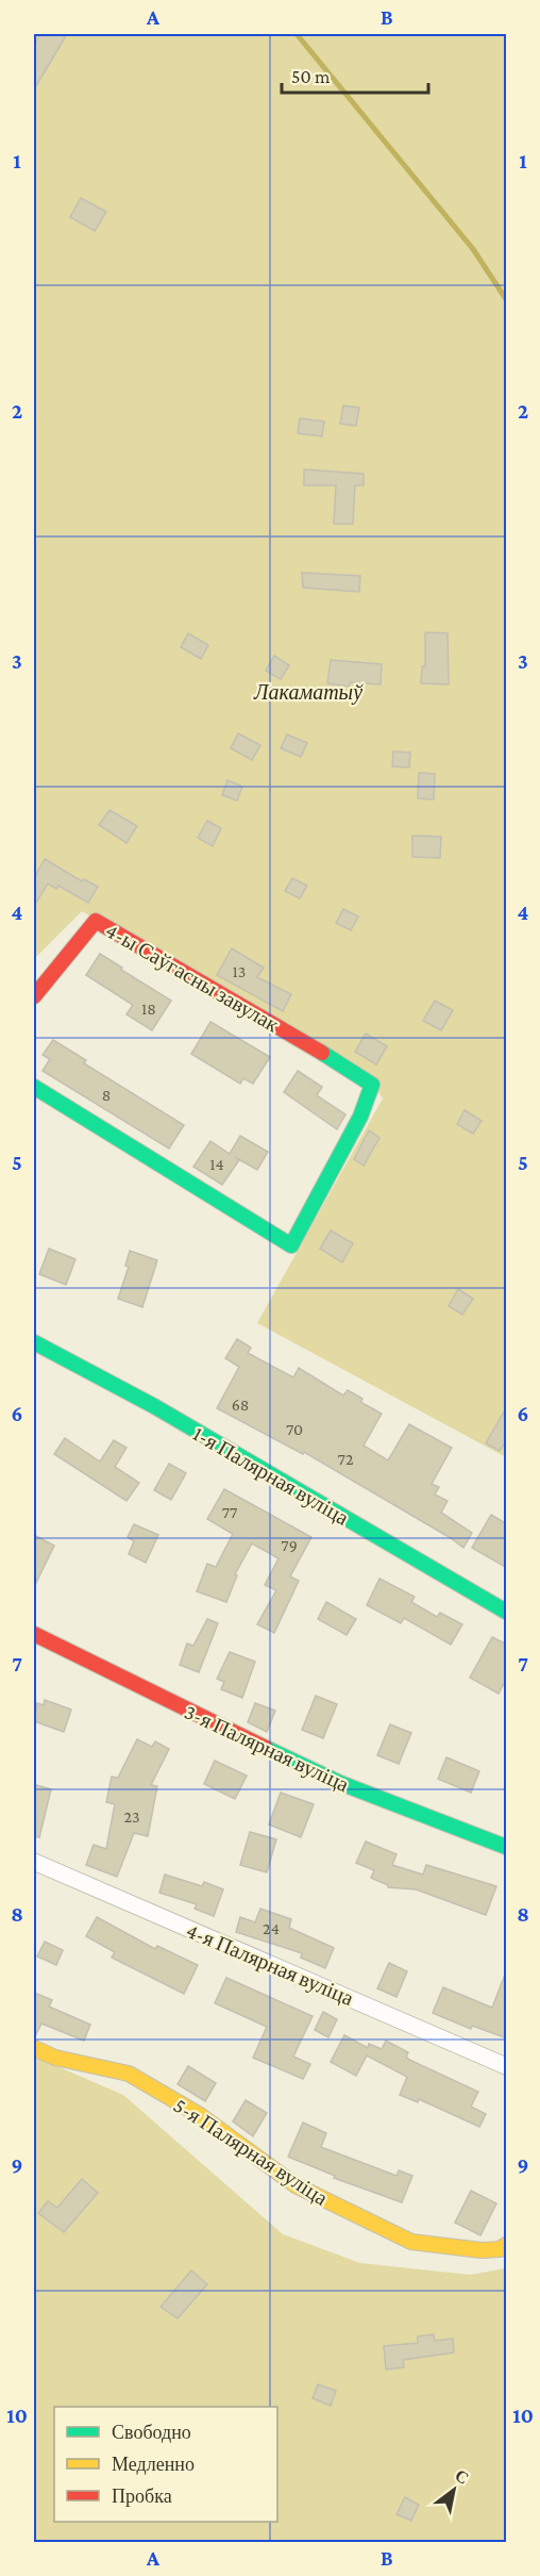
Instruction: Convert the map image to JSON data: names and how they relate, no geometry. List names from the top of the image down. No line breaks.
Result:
{"streets":{"street":["4-ы Саўгасны завулак","1-я Палярная вуліца","3-я Палярная вуліца","4-я Палярная вуліца","5-я Палярная вуліца"]},"parks":["Лакаматыў"],"house_numbers":["13","18","8","14","68","70","72","77","79","23","24"],"legend":["Свободно","Медленно","Пробка"],"scale_bar":"50 m","north":"top right","grid":{"columns":["A","B"],"rows":["1","2","3","4","5","6","7","8","9","10"]}}
